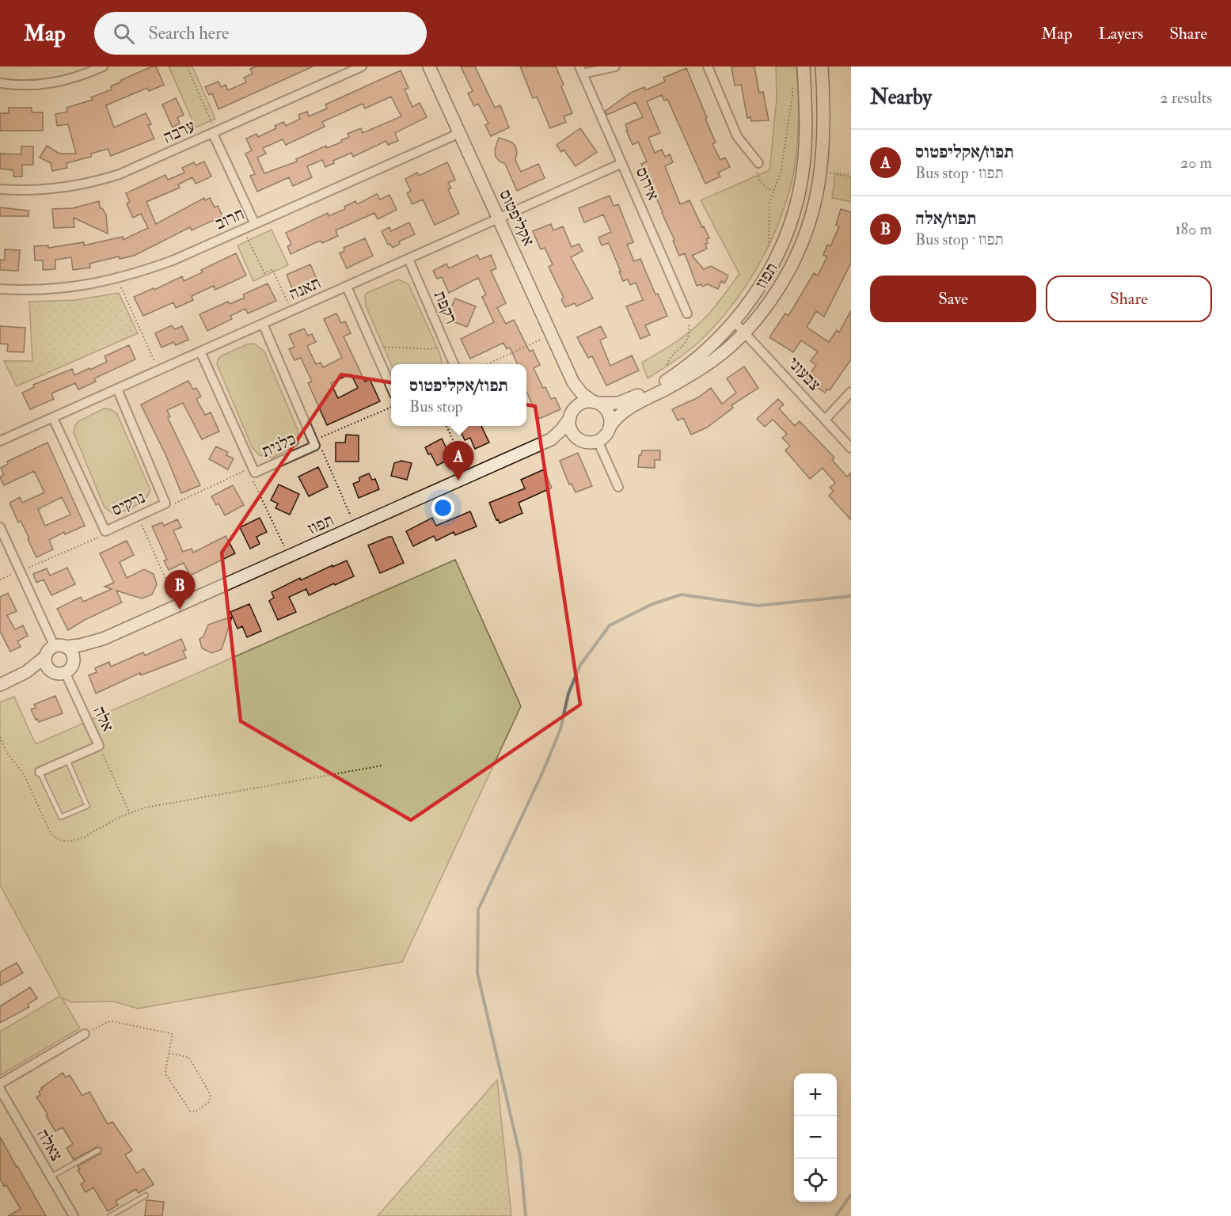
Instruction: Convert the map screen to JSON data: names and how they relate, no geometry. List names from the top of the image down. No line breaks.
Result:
{"streets":{"street":["ערבה","אירוס","אקליפטוס","חרוב","תפוז","תאנה","רקפת","צבעוני","כלנית","נרקיס","אלה","צאלה"]},"crossings":[["אירוס","תאנה"],["אקליפטוס","חרוב"],["אקליפטוס","תפוז"],["אקליפטוס","תאנה"],["תפוז","צבעוני"],["תפוז","אלה"],["תאנה","רקפת"],["תאנה","כלנית"],["תאנה","נרקיס"]],"page":{"header":"Map","search":"Search here","nav":["Map","Layers","Share"],"heading":["Nearby","2 results"],"list":[{"mark":"A","name":"תפוז/אקליפטוס","note":"Bus stop · תפוז","value":"20 m"},{"mark":"B","name":"תפוז/אלה","note":"Bus stop · תפוז","value":"180 m"}],"buttons":["Save","Share"],"popup":["תפוז/אקליפטוס","Bus stop"],"pins":["A","B"],"map_buttons":["+","−"]}}
